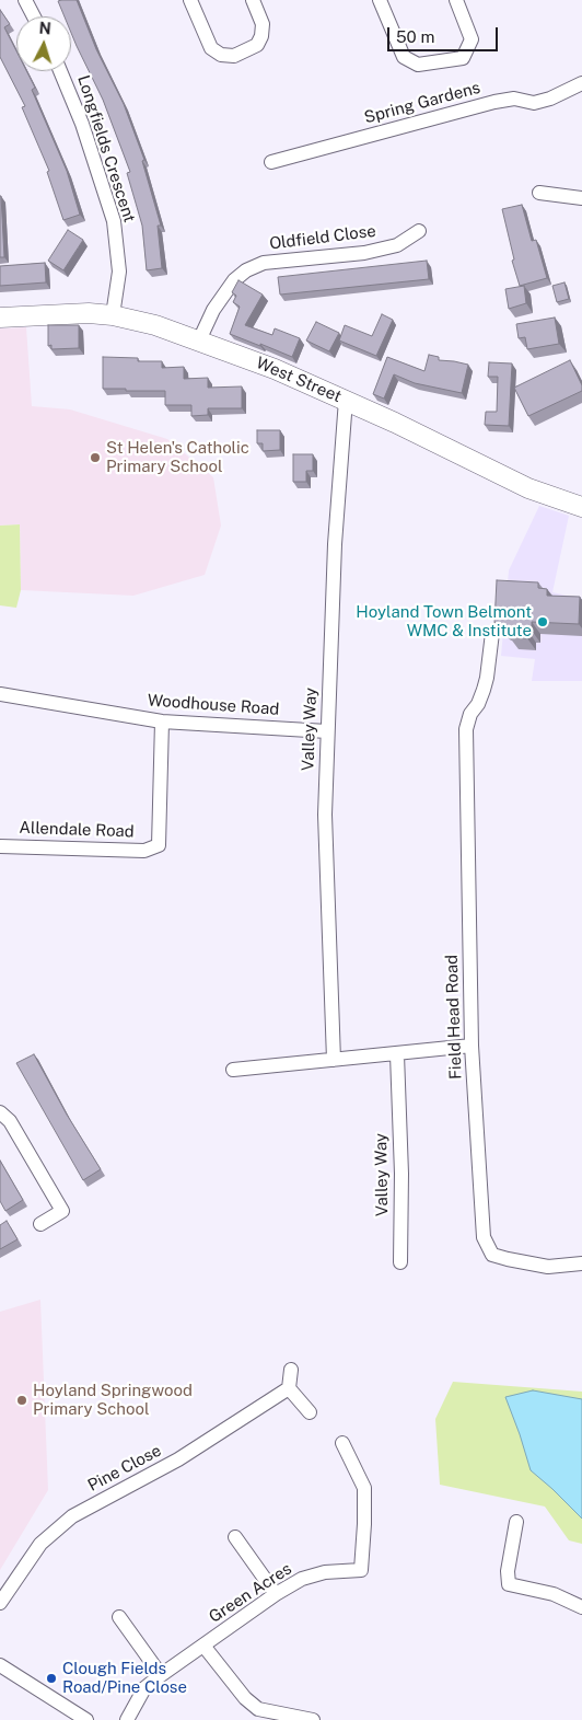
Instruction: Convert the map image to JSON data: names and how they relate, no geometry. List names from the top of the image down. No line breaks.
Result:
{"streets":{"main road":["West Street"],"street":["Spring Gardens","Longfields Crescent","Oldfield Close","Woodhouse Road","Valley Way","Allendale Road","Field Head Road","Pine Close","Green Acres"]},"crossings":[["Longfields Crescent","West Street"],["Oldfield Close","West Street"],["West Street","Valley Way"],["Woodhouse Road","Valley Way"],["Woodhouse Road","Allendale Road"]],"places":["St Helen's Catholic Primary School","Hoyland Town Belmont WMC & Institute","Hoyland Springwood Primary School","Clough Fields Road/Pine Close"],"scale_bar":"50 m","north":"top"}
